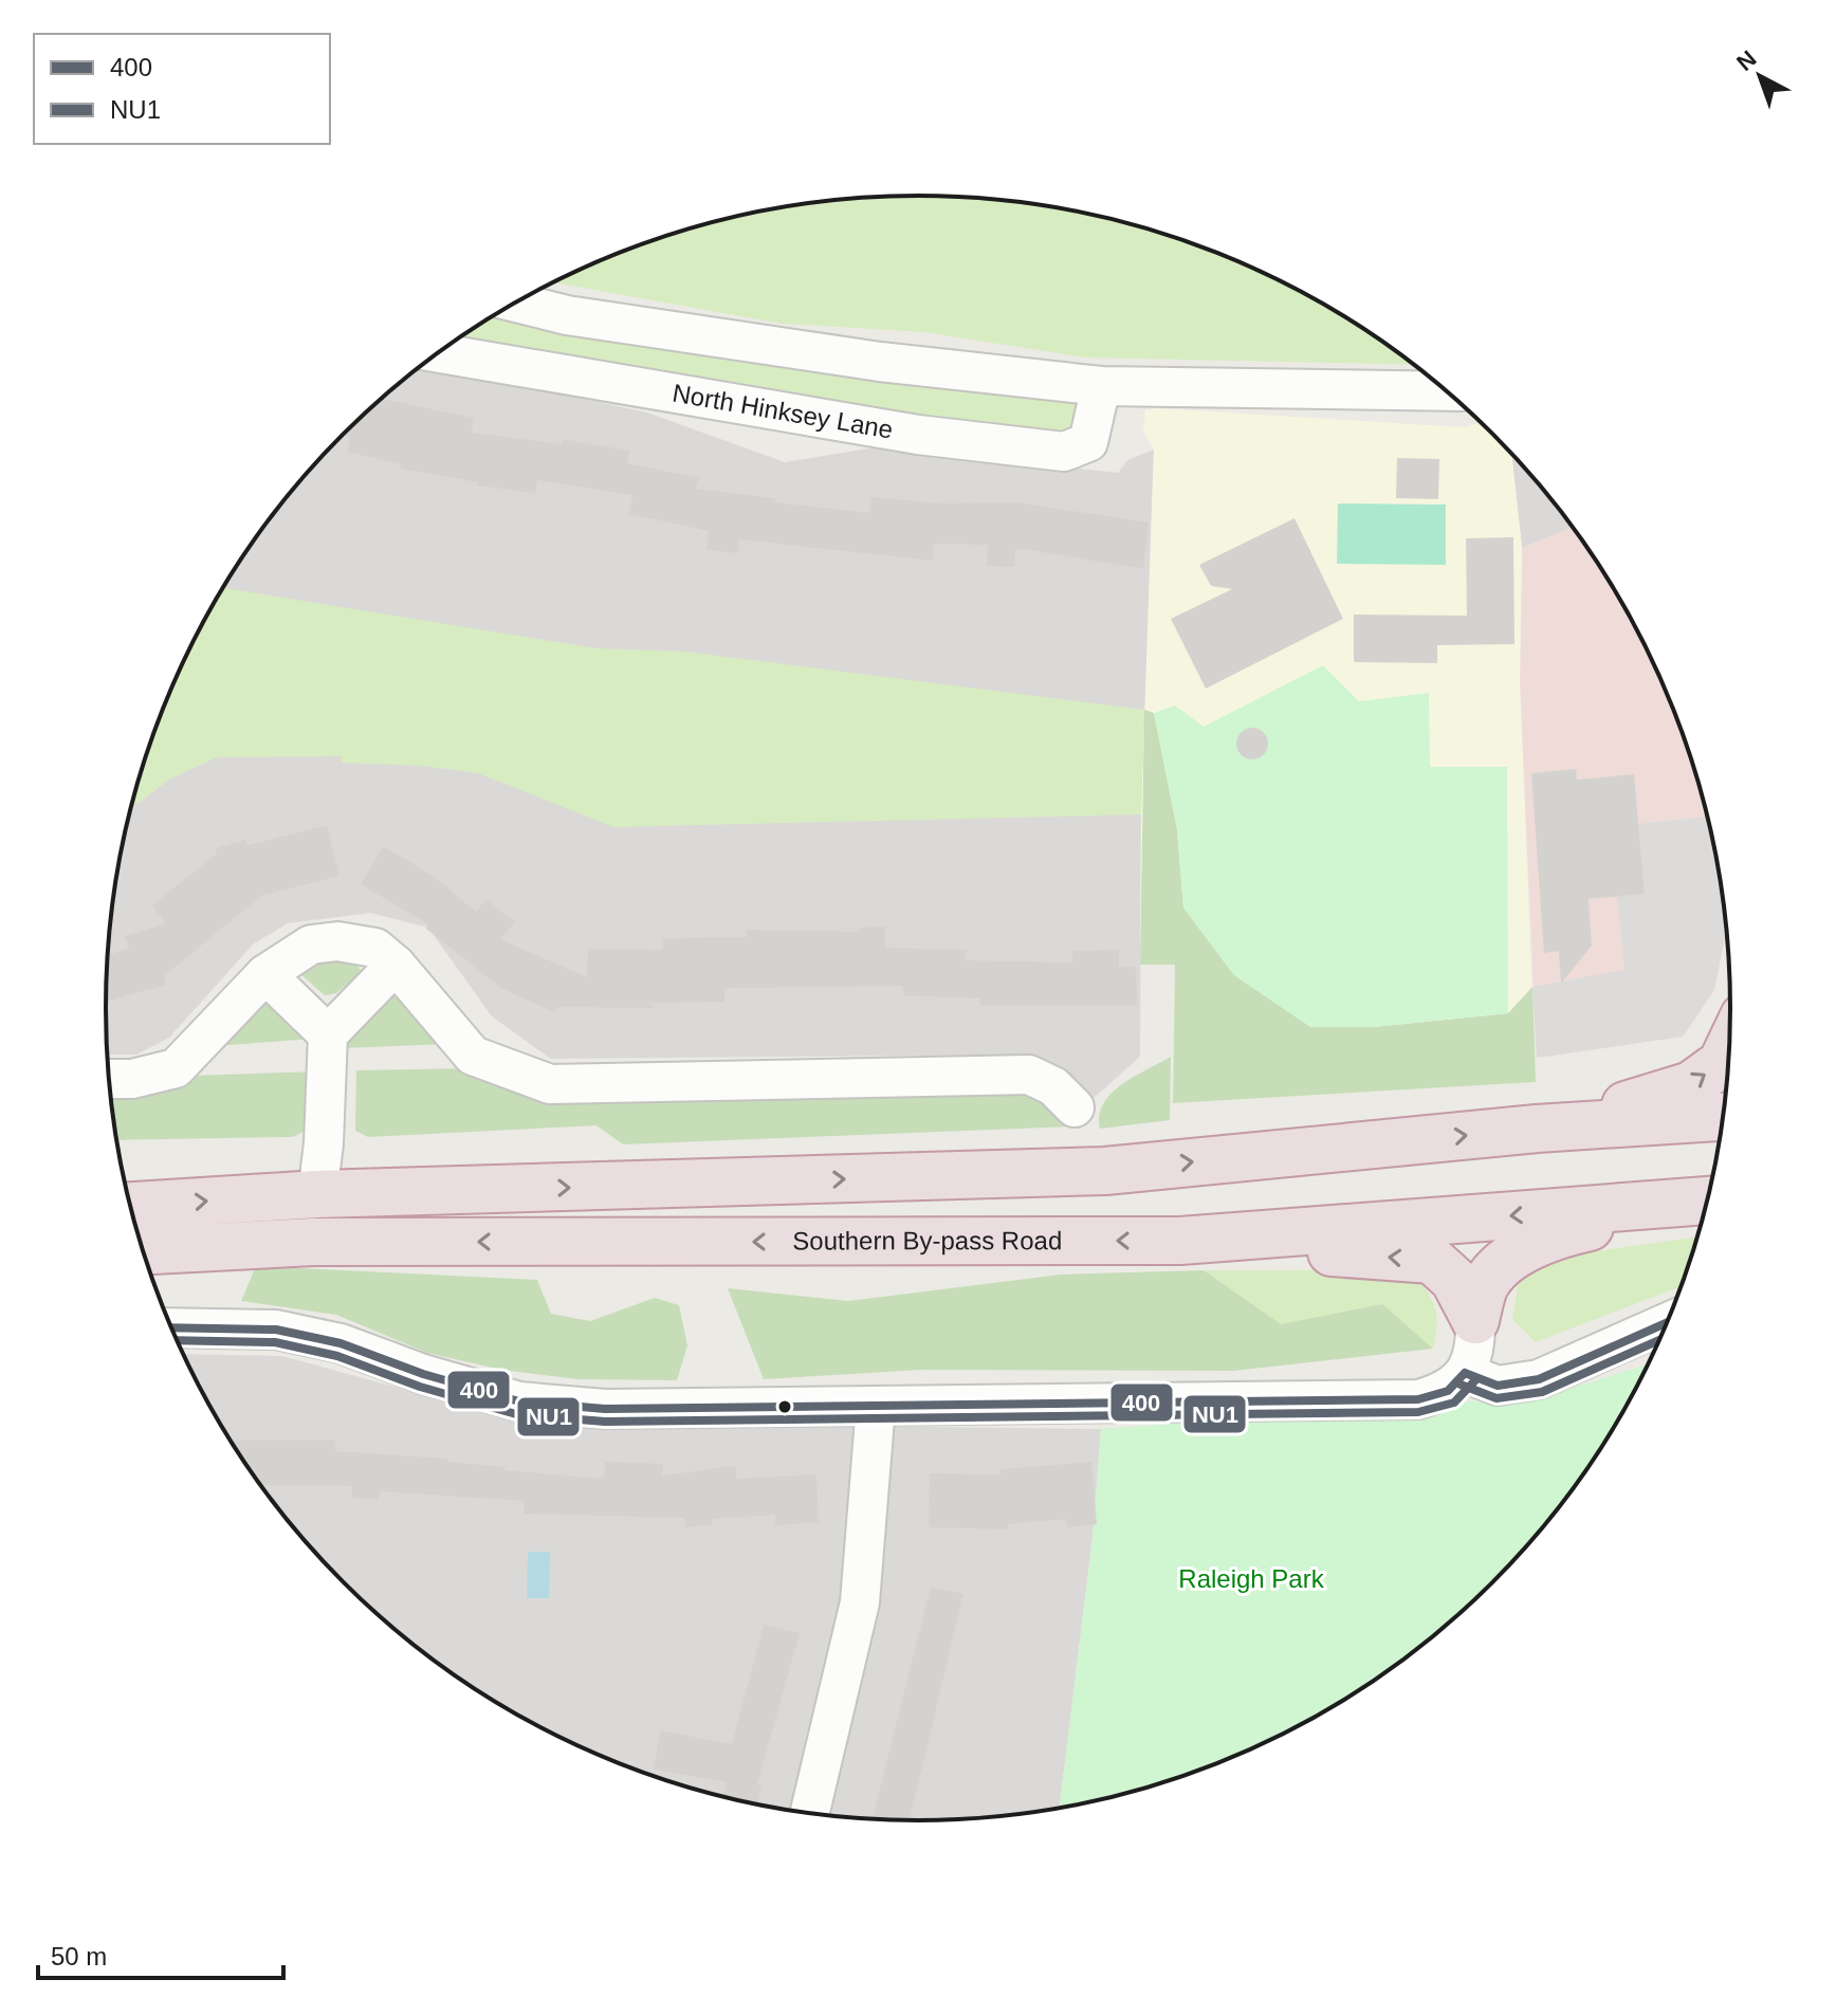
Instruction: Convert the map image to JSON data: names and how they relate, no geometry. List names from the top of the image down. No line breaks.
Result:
{"streets":{"highway":["Southern By-pass Road"],"street":["North Hinksey Lane"]},"parks":["Raleigh Park"],"lines":["transit line 400","transit line NU1"],"legend":["400","NU1"],"scale_bar":"50 m","north":"top left"}
